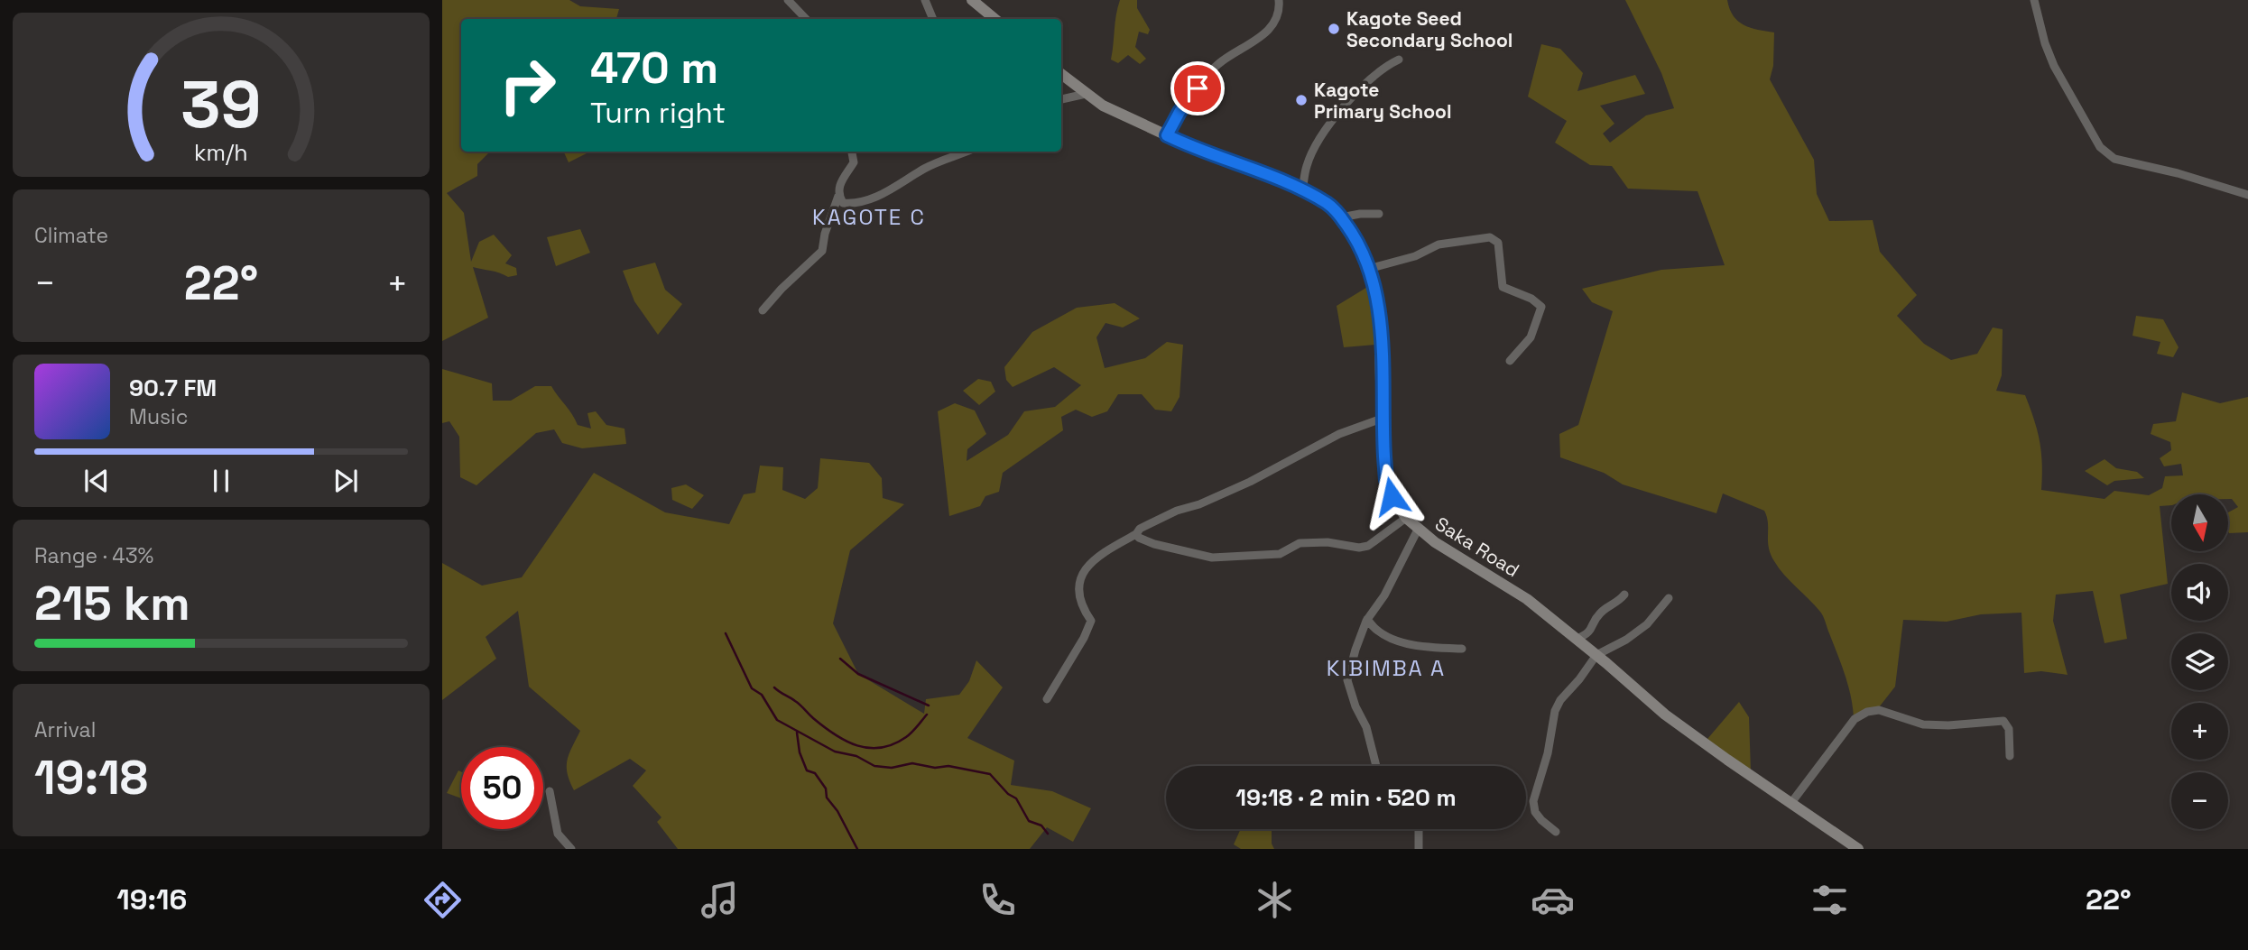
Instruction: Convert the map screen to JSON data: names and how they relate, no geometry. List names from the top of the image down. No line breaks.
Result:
{"streets":{"main road":["Saka Road"]},"districts":["KAGOTE C","KIBIMBA A"],"places":["Kagote Seed Secondary School","Kagote Primary School"],"north":"bottom","page":{"turn":["470 m","Turn right"],"tile":["Climate",["Range · 43%","215 km"],["Arrival","19:18"]],"heat":["−","22°","+"],"song":["90.7 FM","Music"],"map_buttons":["+","−"],"limit":"50","trip":"19:18 · 2 min · 520 m","tabs":["19:16","22°"],"gauge":["39","km/h"]}}
